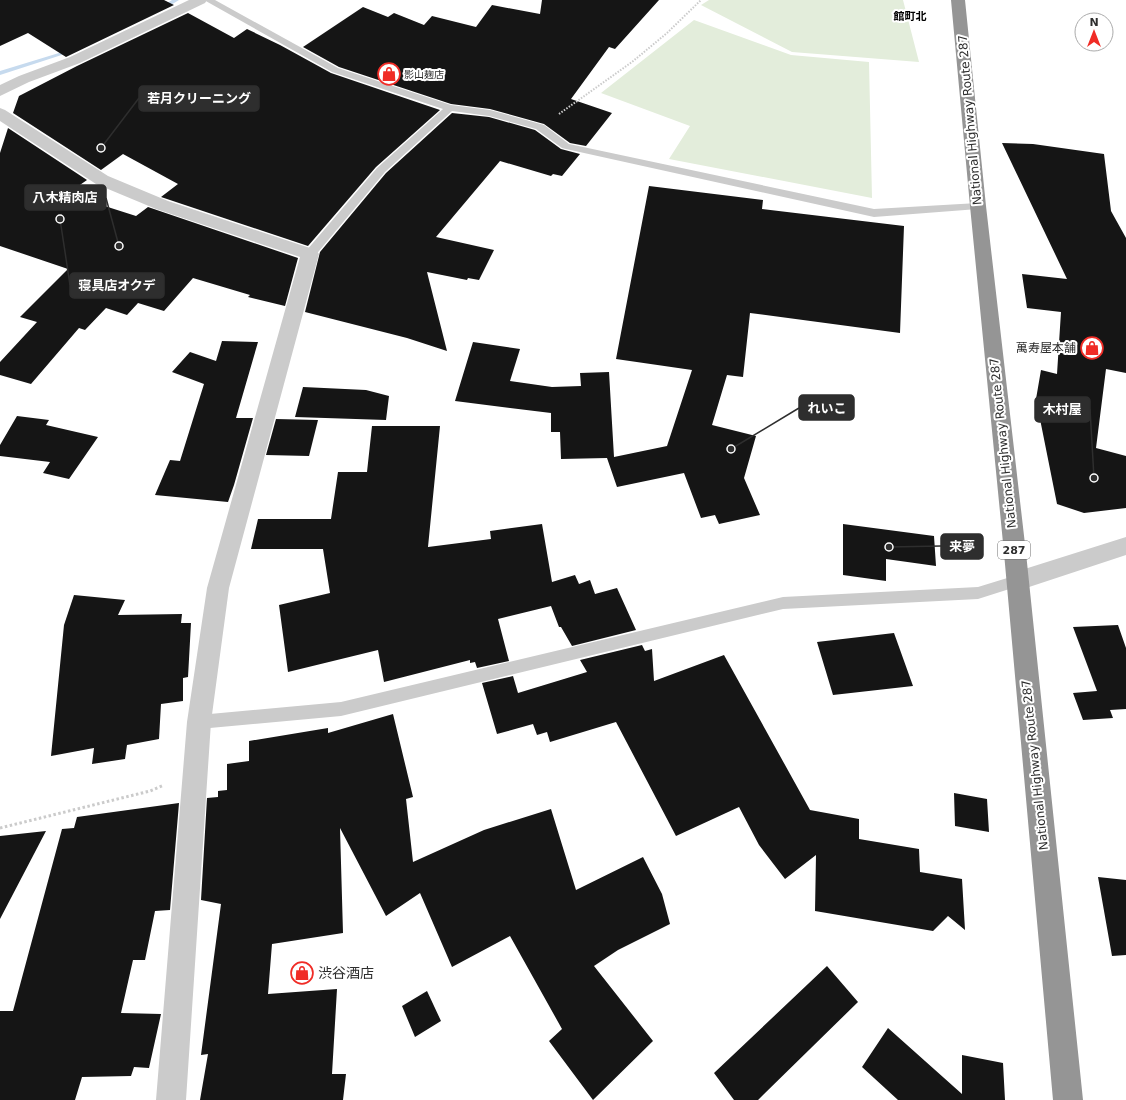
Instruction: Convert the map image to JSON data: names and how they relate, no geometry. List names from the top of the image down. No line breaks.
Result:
{"streets":{"highway":["National Highway Route 287","287"]},"districts":["館町北"],"places":{"shop":["影山麹店","萬寿屋本舗","渋谷酒店"],"other":["若月クリーニング","寝具店オクデ","八木精肉店","れいこ","木村屋","来夢"]},"north":"top"}
